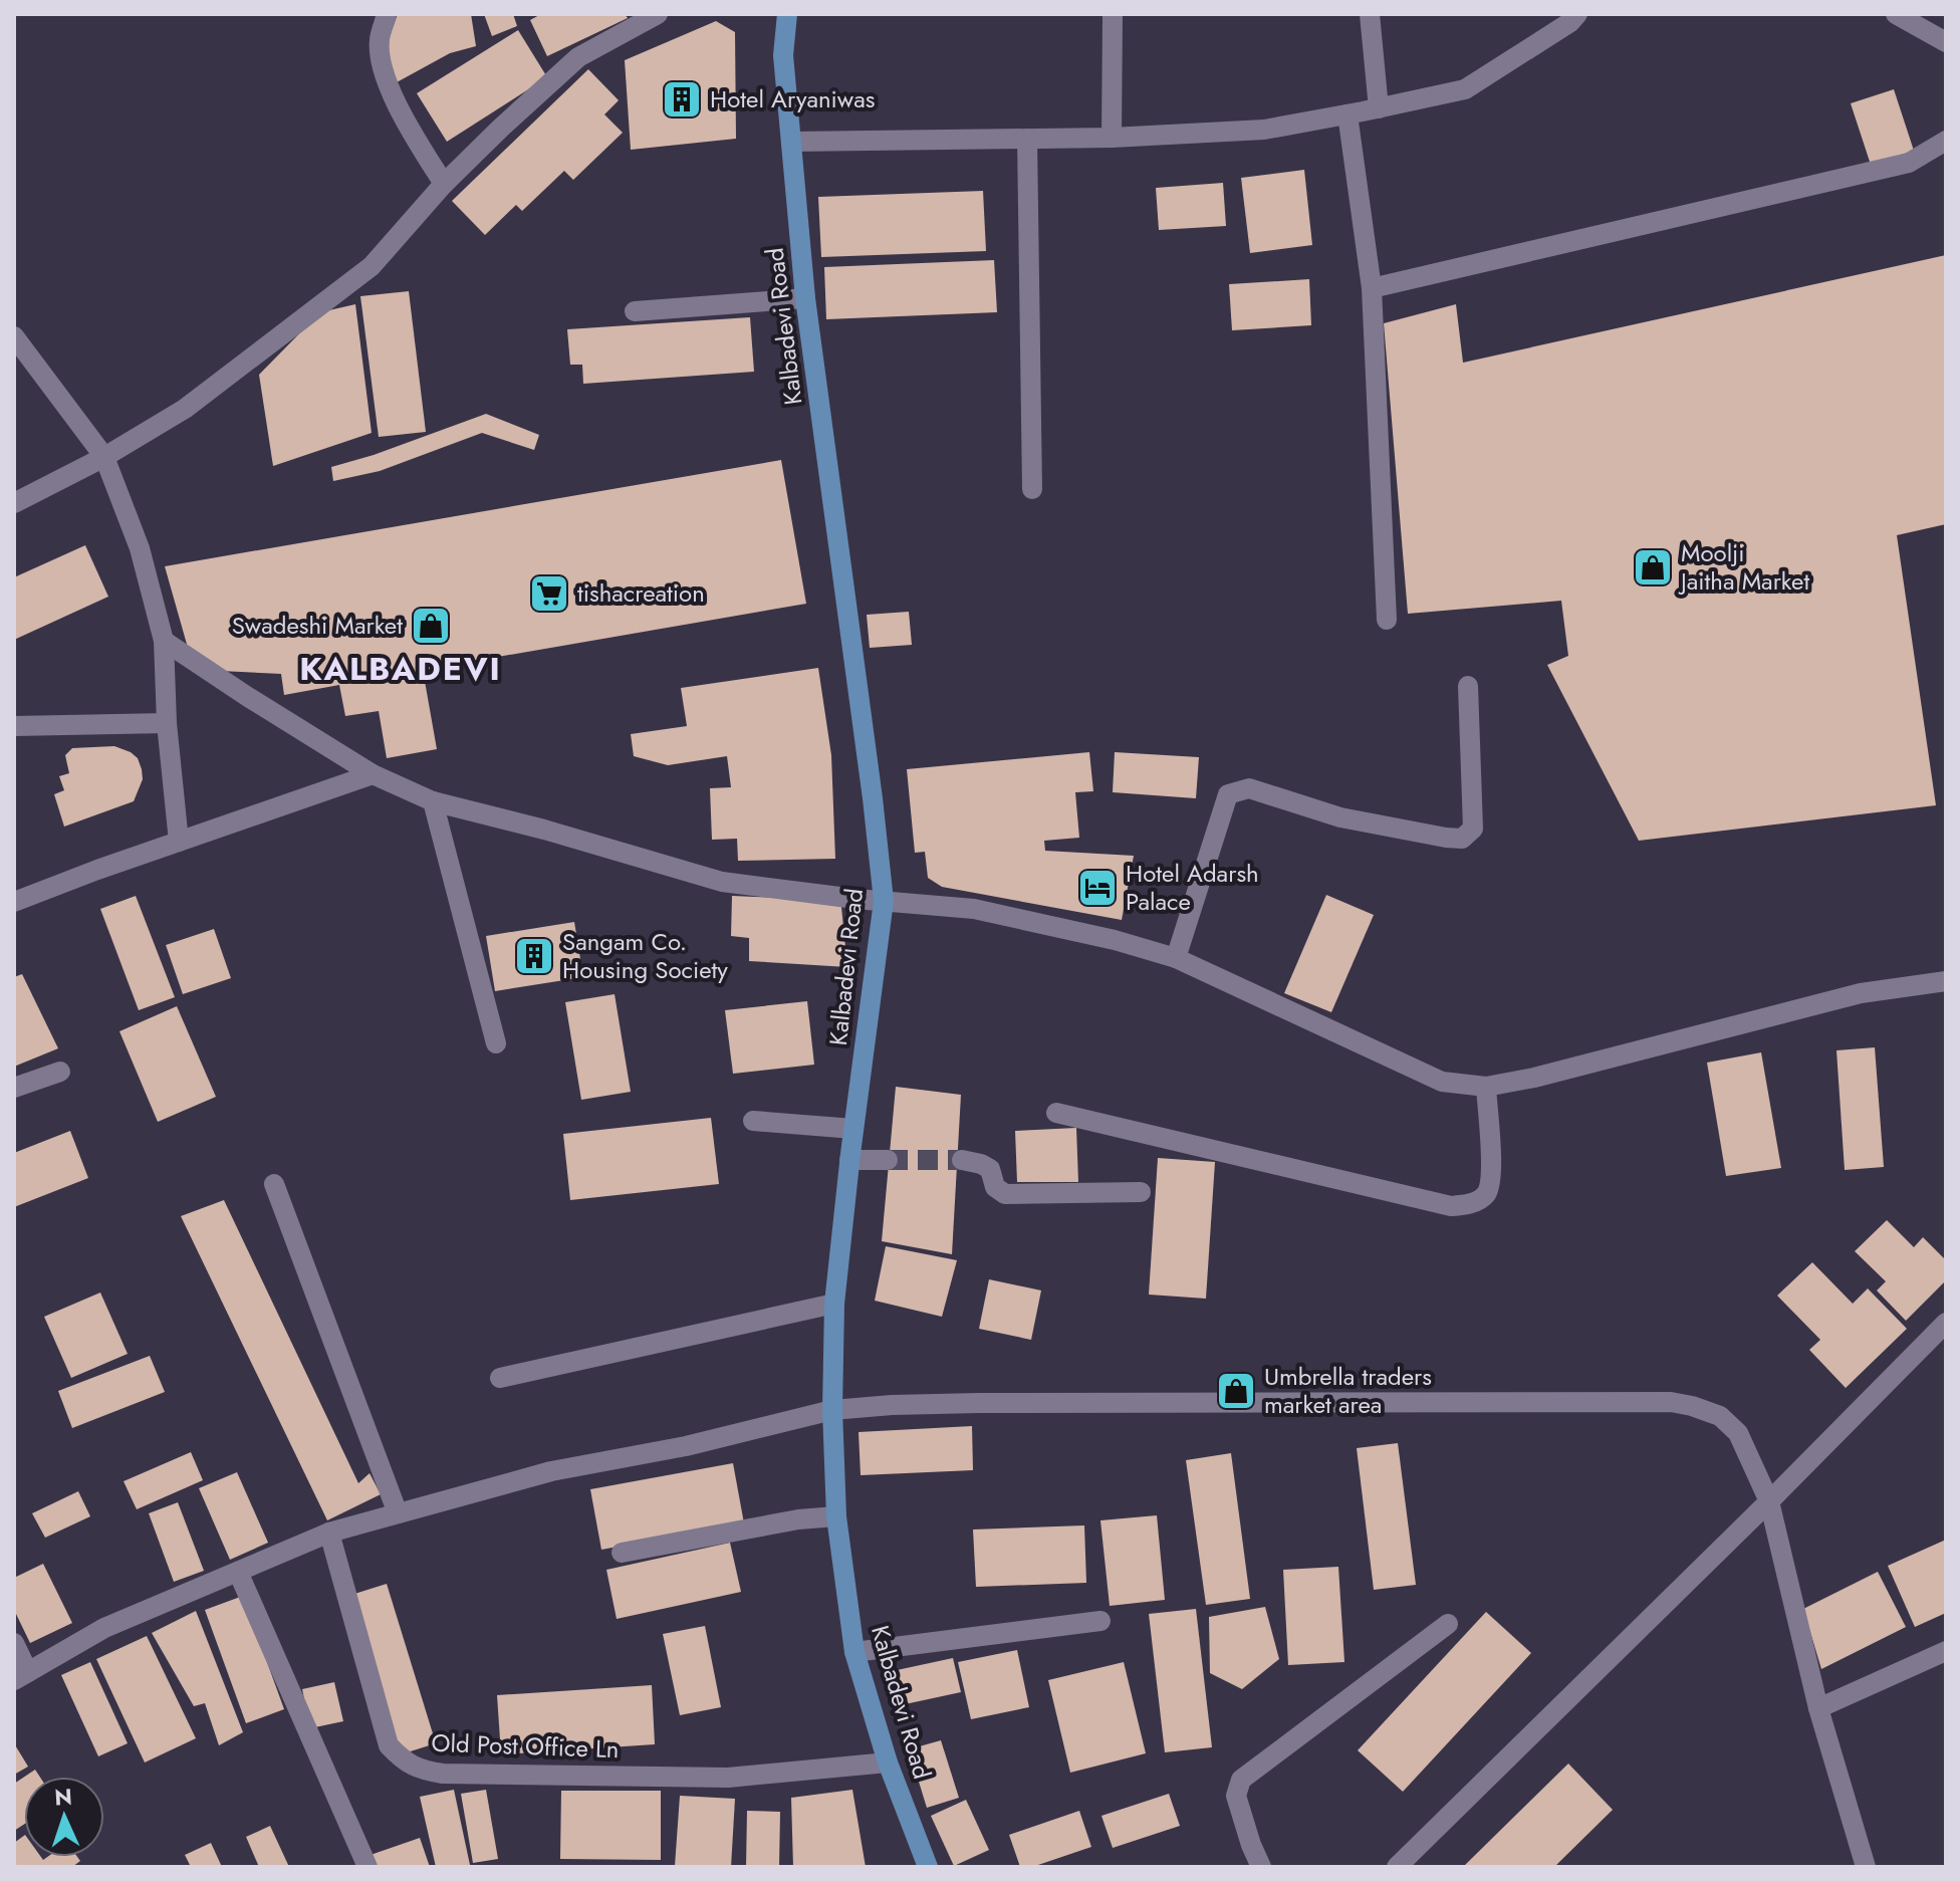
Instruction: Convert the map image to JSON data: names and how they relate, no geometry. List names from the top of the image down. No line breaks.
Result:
{"streets":{"main road":["Kalbadevi Road"],"street":["Old Post Office Ln"]},"crossings":[["Kalbadevi Road","Old Post Office Ln"]],"districts":["KALBADEVI"],"places":{"building":["Hotel Aryaniwas","Sangam Co. Housing Society"],"shop":["Moolji Jaitha Market","Swadeshi Market","Umbrella traders market area"],"supermarket":["tishacreation"],"hotel":["Hotel Adarsh Palace"]},"north":"top"}
